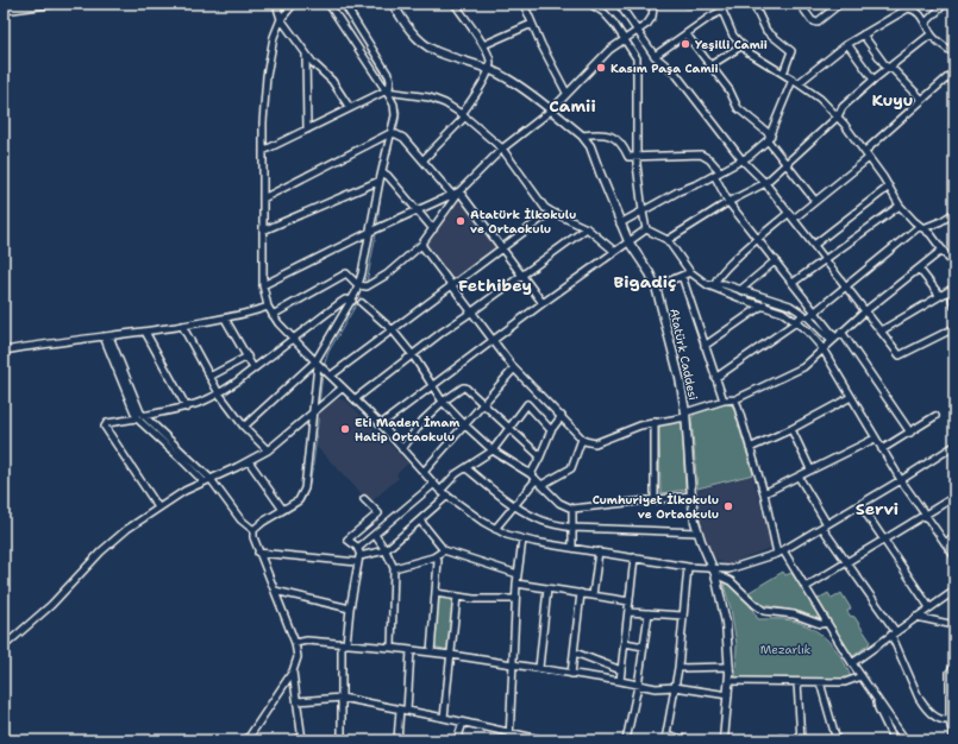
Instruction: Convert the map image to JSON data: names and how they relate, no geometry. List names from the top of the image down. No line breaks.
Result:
{"streets":{"main road":["Atatürk Caddesi"]},"districts":["Kuyu","Camii","Bigadiç","Fethibey","Servi"],"parks":["Mezarlık"],"places":["Yeşilli Camii","Kasım Paşa Camii","Atatürk İlkokulu ve Ortaokulu","Eti Maden İmam Hatip Ortaokulu","Cumhuriyet İlkokulu ve Ortaokulu"]}
